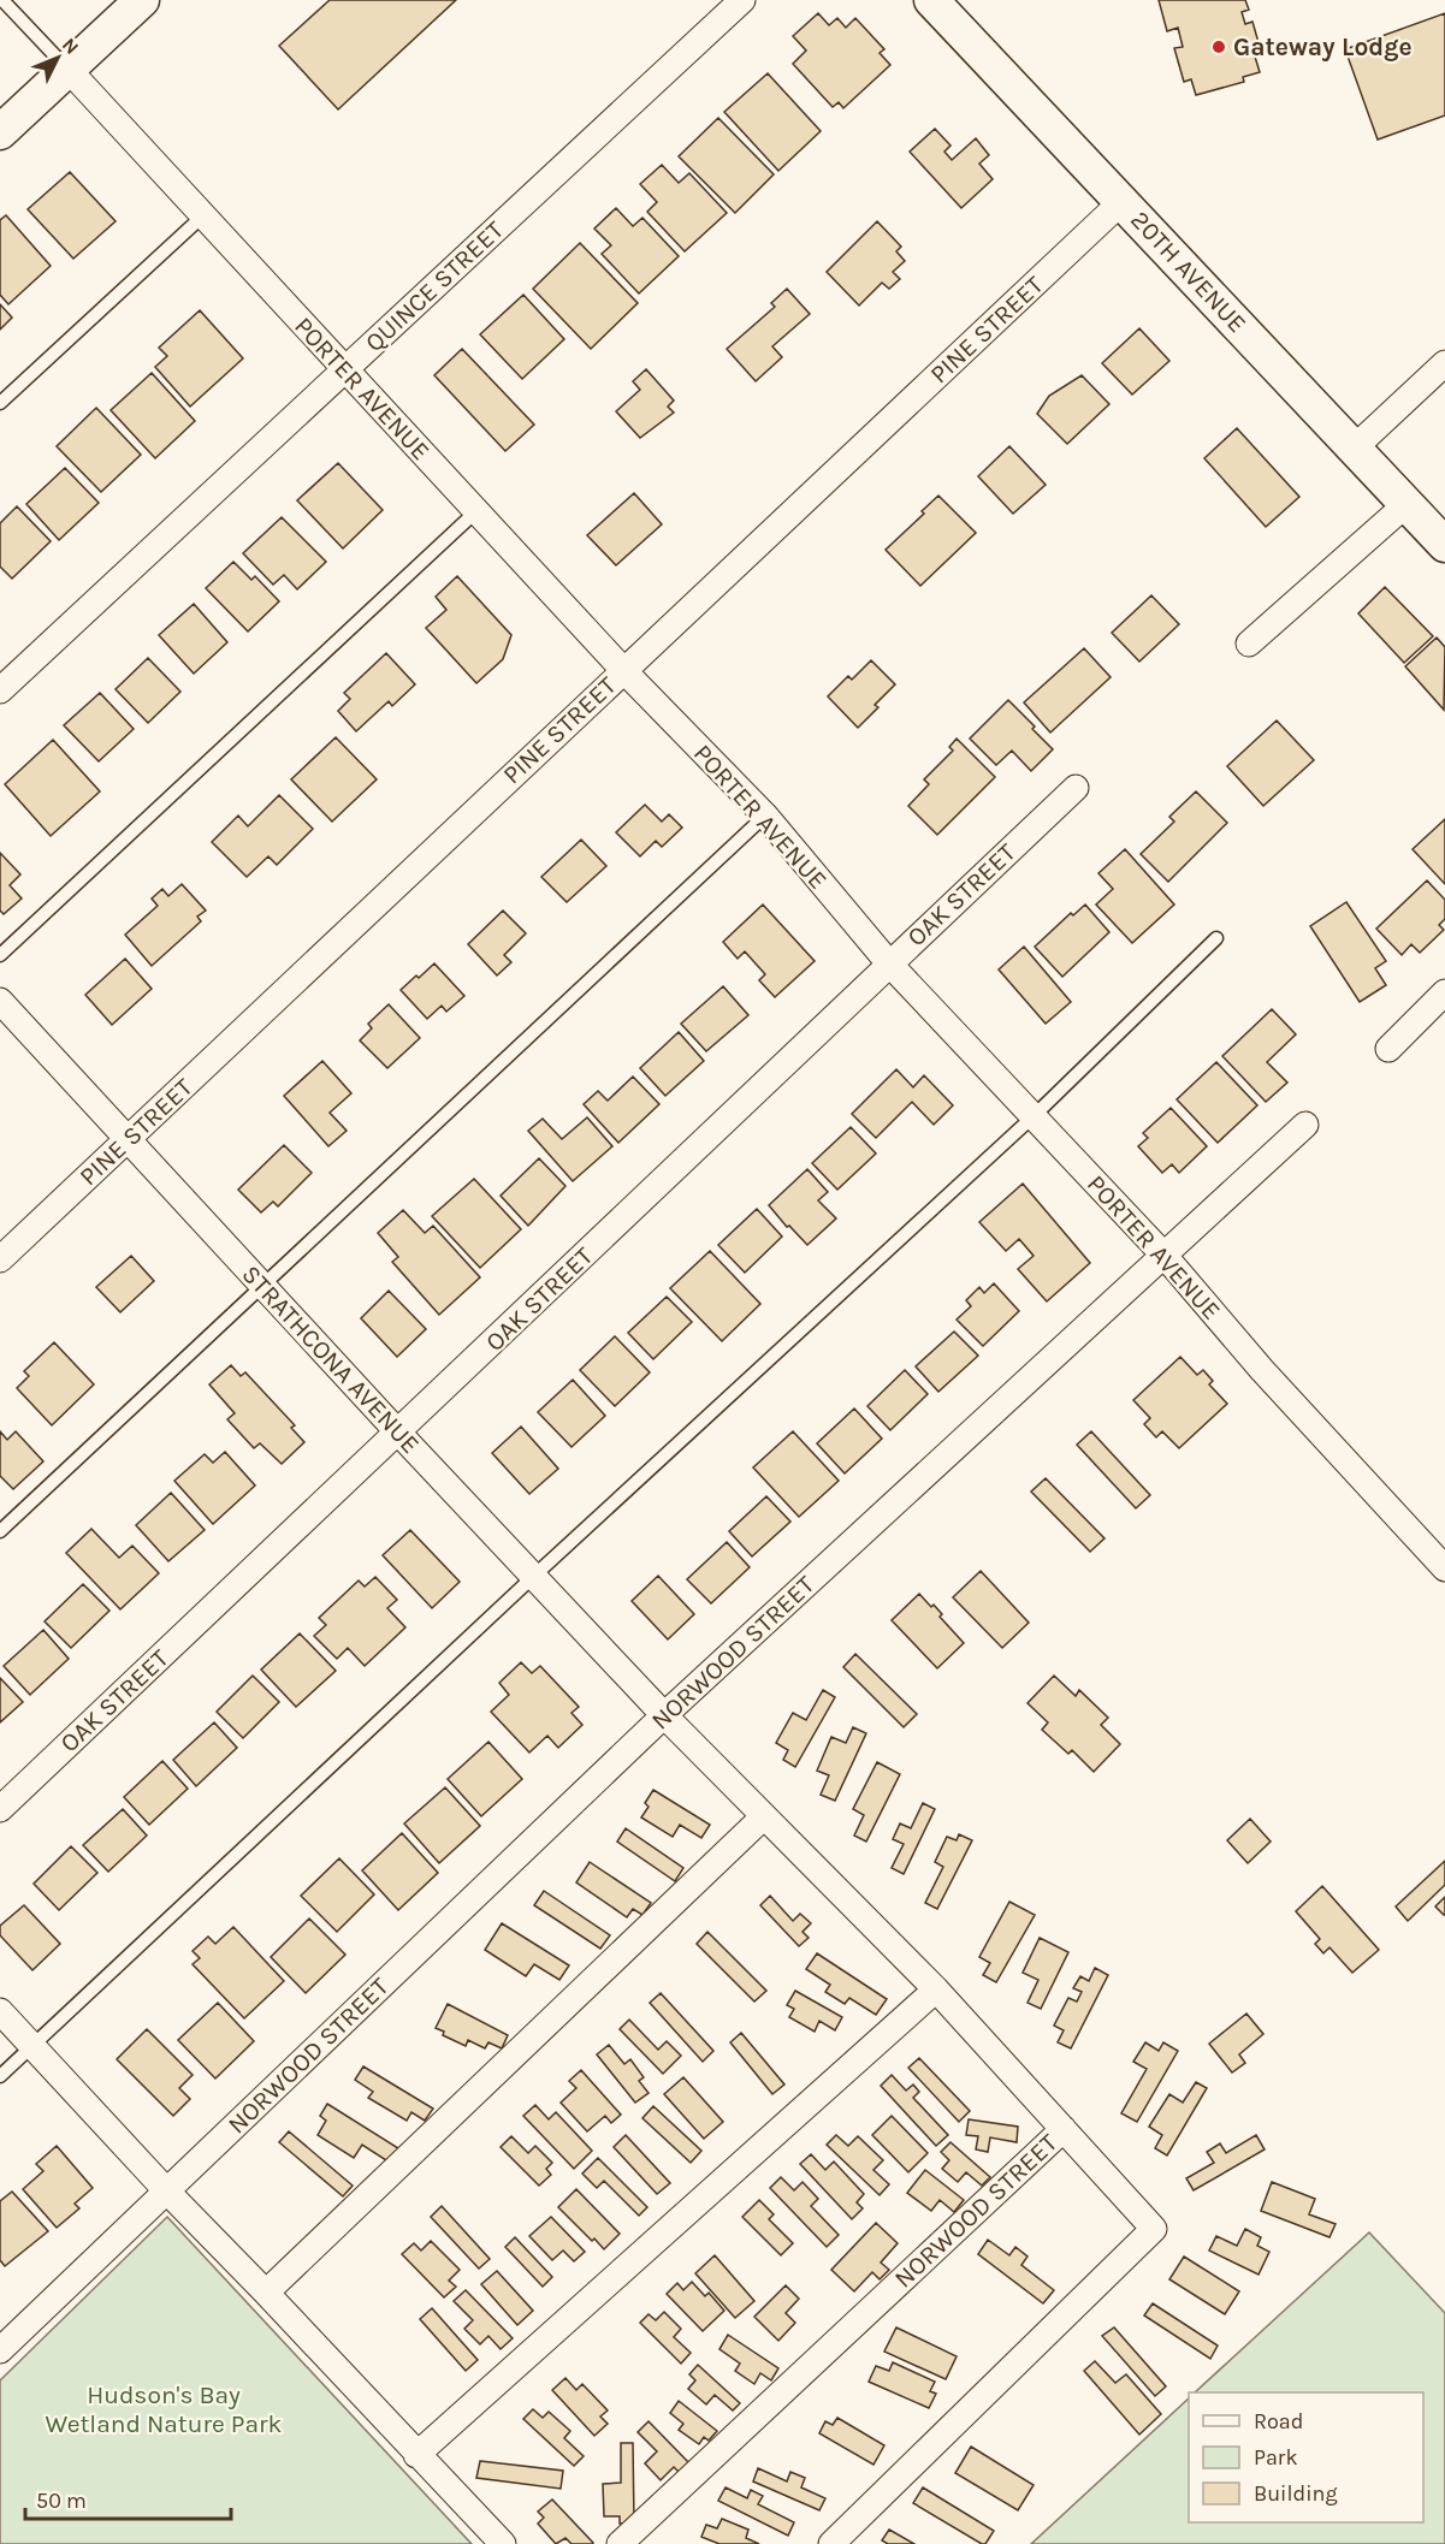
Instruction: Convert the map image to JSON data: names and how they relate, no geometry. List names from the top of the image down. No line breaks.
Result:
{"streets":{"street":["20TH AVENUE","QUINCE STREET","PINE STREET","PORTER AVENUE","OAK STREET","STRATHCONA AVENUE","NORWOOD STREET"]},"crossings":[["20TH AVENUE","PINE STREET"],["QUINCE STREET","PORTER AVENUE"],["PINE STREET","PORTER AVENUE"],["PINE STREET","STRATHCONA AVENUE"],["PORTER AVENUE","OAK STREET"],["PORTER AVENUE","NORWOOD STREET"],["OAK STREET","STRATHCONA AVENUE"],["STRATHCONA AVENUE","NORWOOD STREET"]],"parks":["Hudson's Bay Wetland Nature Park"],"places":["Gateway Lodge"],"legend":["Road","Park","Building"],"scale_bar":"50 m","north":"top right"}
